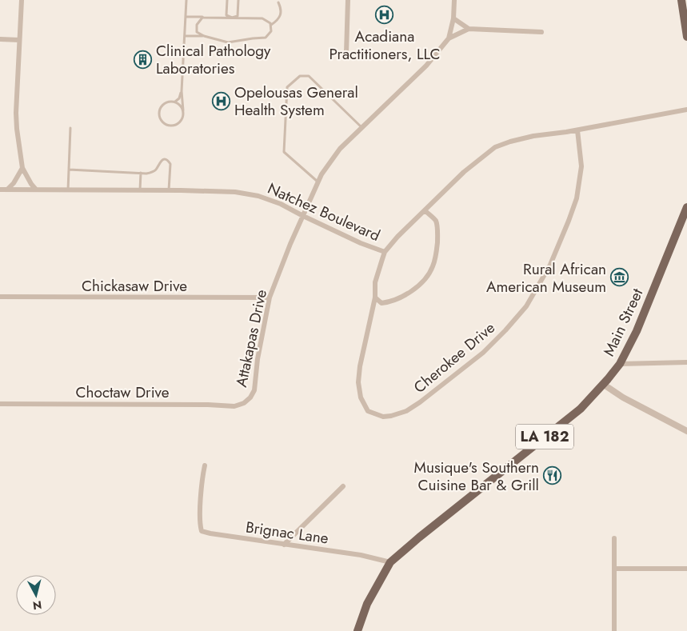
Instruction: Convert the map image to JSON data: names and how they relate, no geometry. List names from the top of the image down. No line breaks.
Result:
{"streets":{"main road":["Main Street","LA 182"],"street":["Natchez Boulevard","Chickasaw Drive","Attakapas Drive","Cherokee Drive","Choctaw Drive","Brignac Lane"]},"crossings":[["Natchez Boulevard","Attakapas Drive"],["Natchez Boulevard","Cherokee Drive"],["Chickasaw Drive","Attakapas Drive"],["Main Street","Brignac Lane"],["Attakapas Drive","Choctaw Drive"]],"places":{"hospital":["Acadiana Practitioners, LLC","Opelousas General Health System"],"building":["Clinical Pathology Laboratories"],"museum":["Rural African American Museum"],"restaurant":["Musique's Southern Cuisine Bar & Grill"]},"north":"bottom"}
